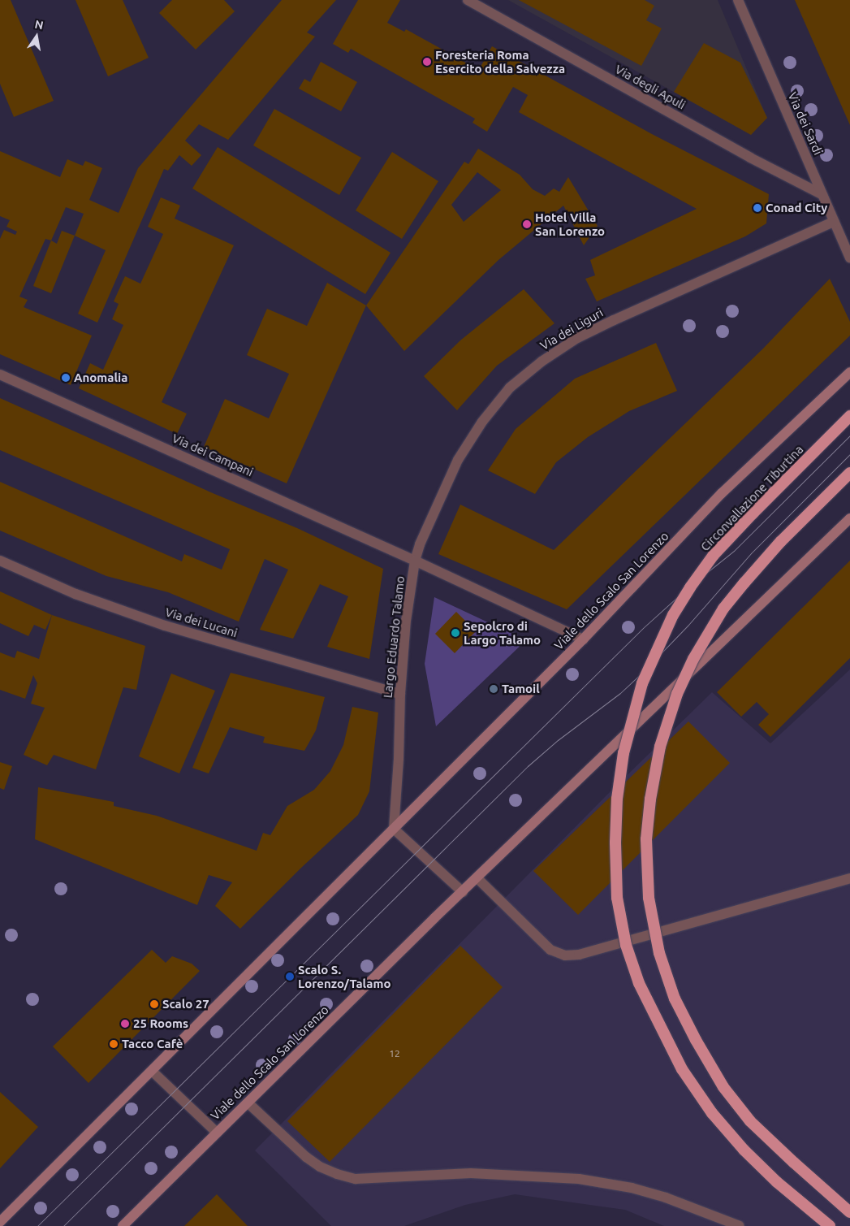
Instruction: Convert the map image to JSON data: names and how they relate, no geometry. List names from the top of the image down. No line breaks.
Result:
{"streets":{"highway":["Circonvallazione Tiburtina"],"main road":["Viale dello Scalo San Lorenzo"],"street":["Via degli Apuli","Via dei Sardi","Via dei Liguri","Via dei Campani","Via dei Lucani","Largo Eduardo Talamo"]},"crossings":[["Via degli Apuli","Via dei Sardi"],["Via dei Sardi","Via dei Liguri"],["Via dei Liguri","Via dei Campani"],["Via dei Liguri","Largo Eduardo Talamo"],["Via dei Campani","Largo Eduardo Talamo"],["Viale dello Scalo San Lorenzo","Largo Eduardo Talamo"],["Via dei Lucani","Largo Eduardo Talamo"]],"places":["Foresteria Roma Esercito della Salvezza","Conad City","Hotel Villa San Lorenzo","Anomalia","Sepolcro di Largo Talamo","Tamoil","Scalo S. Lorenzo/Talamo","Scalo 27","25 Rooms","Tacco Cafè"],"house_numbers":["12"],"north":"top"}
